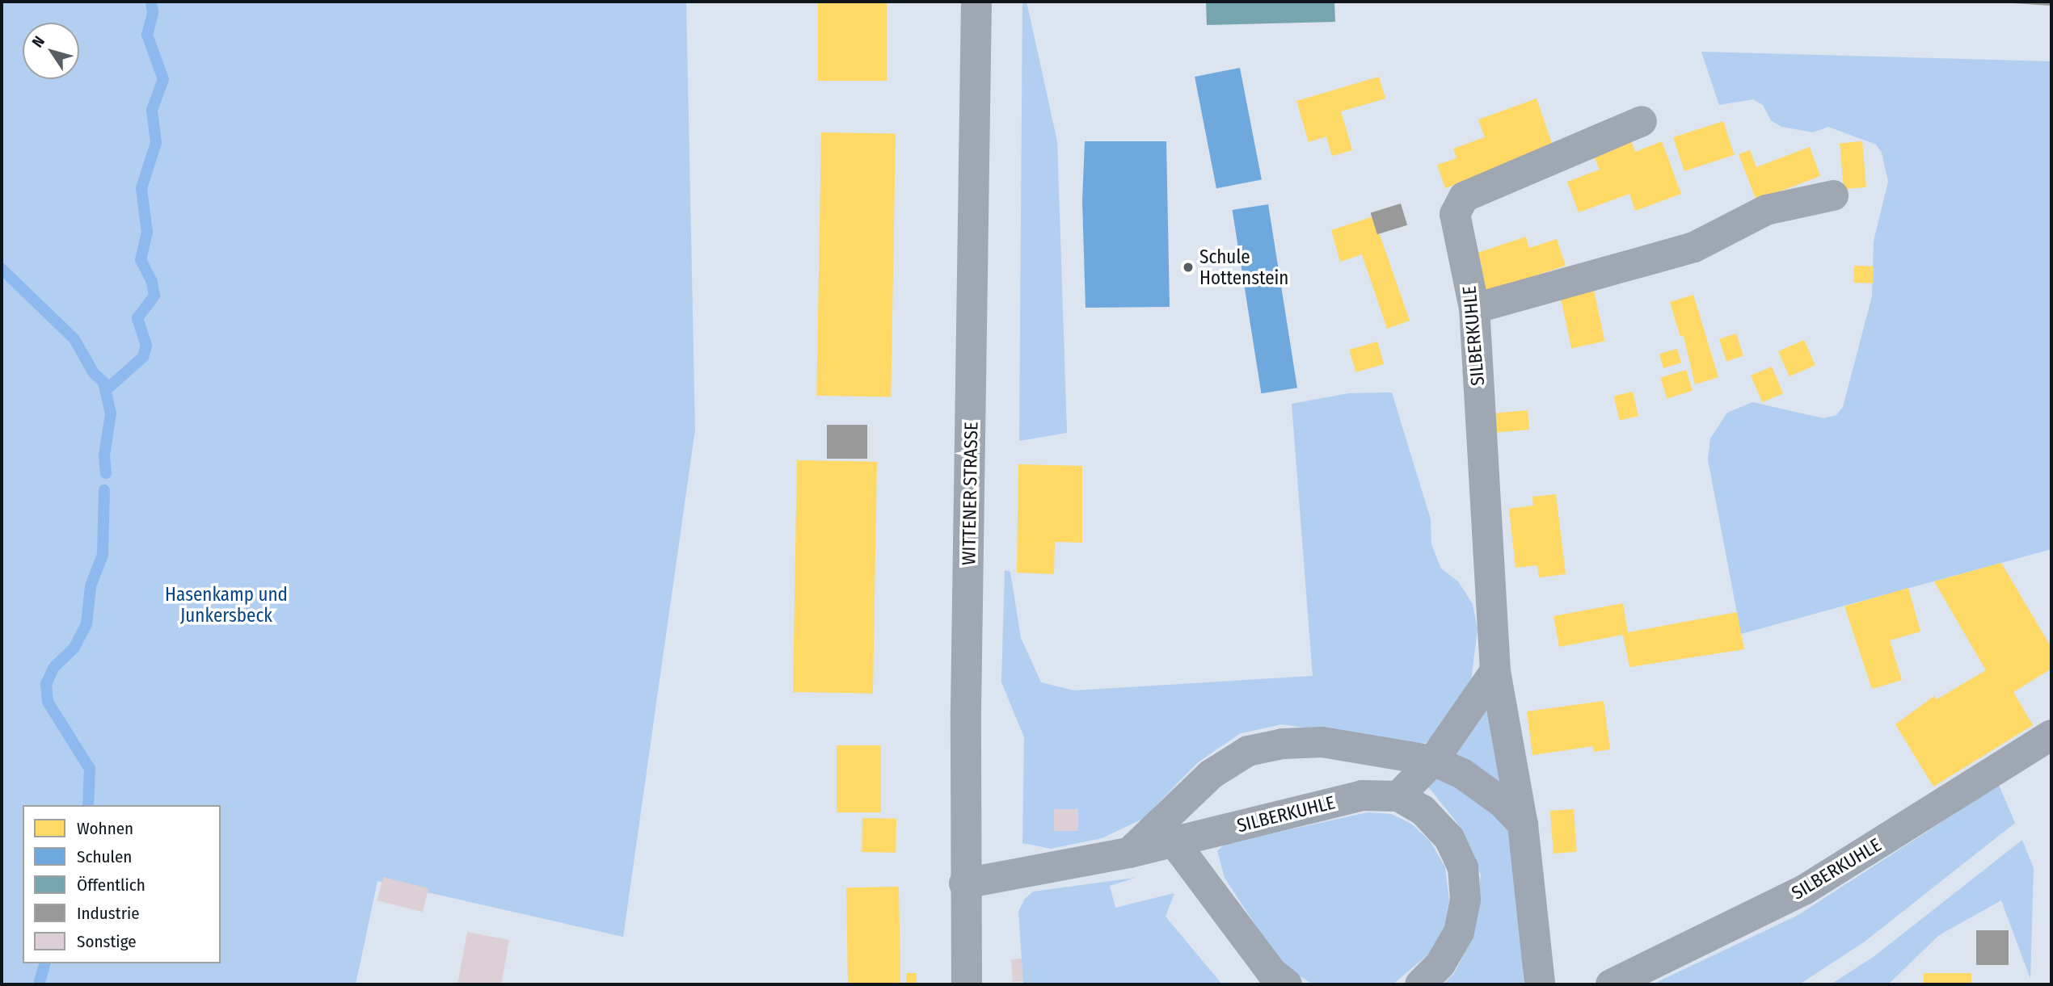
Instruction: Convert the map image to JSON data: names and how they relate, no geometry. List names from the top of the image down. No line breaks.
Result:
{"streets":{"street":["SILBERKUHLE","WITTENER STRASSE"]},"crossings":[["SILBERKUHLE","WITTENER STRASSE"]],"parks":["Hasenkamp und Junkersbeck"],"places":["Schule Hottenstein"],"legend":["Wohnen","Schulen","Öffentlich","Industrie","Sonstige"],"north":"top left"}
